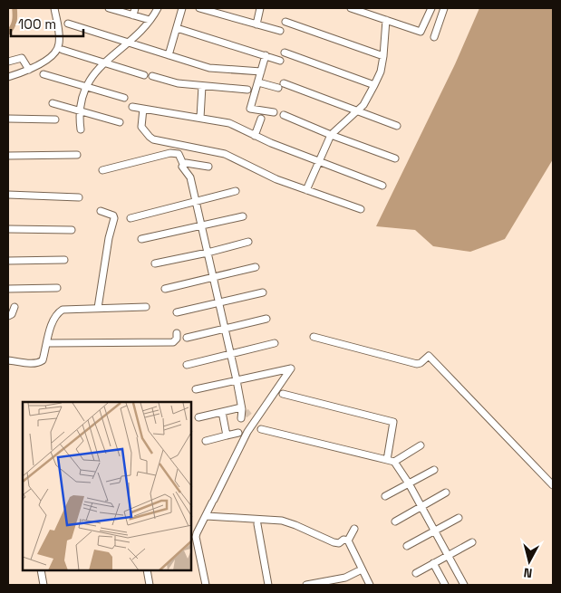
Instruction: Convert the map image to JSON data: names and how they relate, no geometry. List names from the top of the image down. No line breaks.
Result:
{"scale_bar":"100 m","north":"bottom"}
